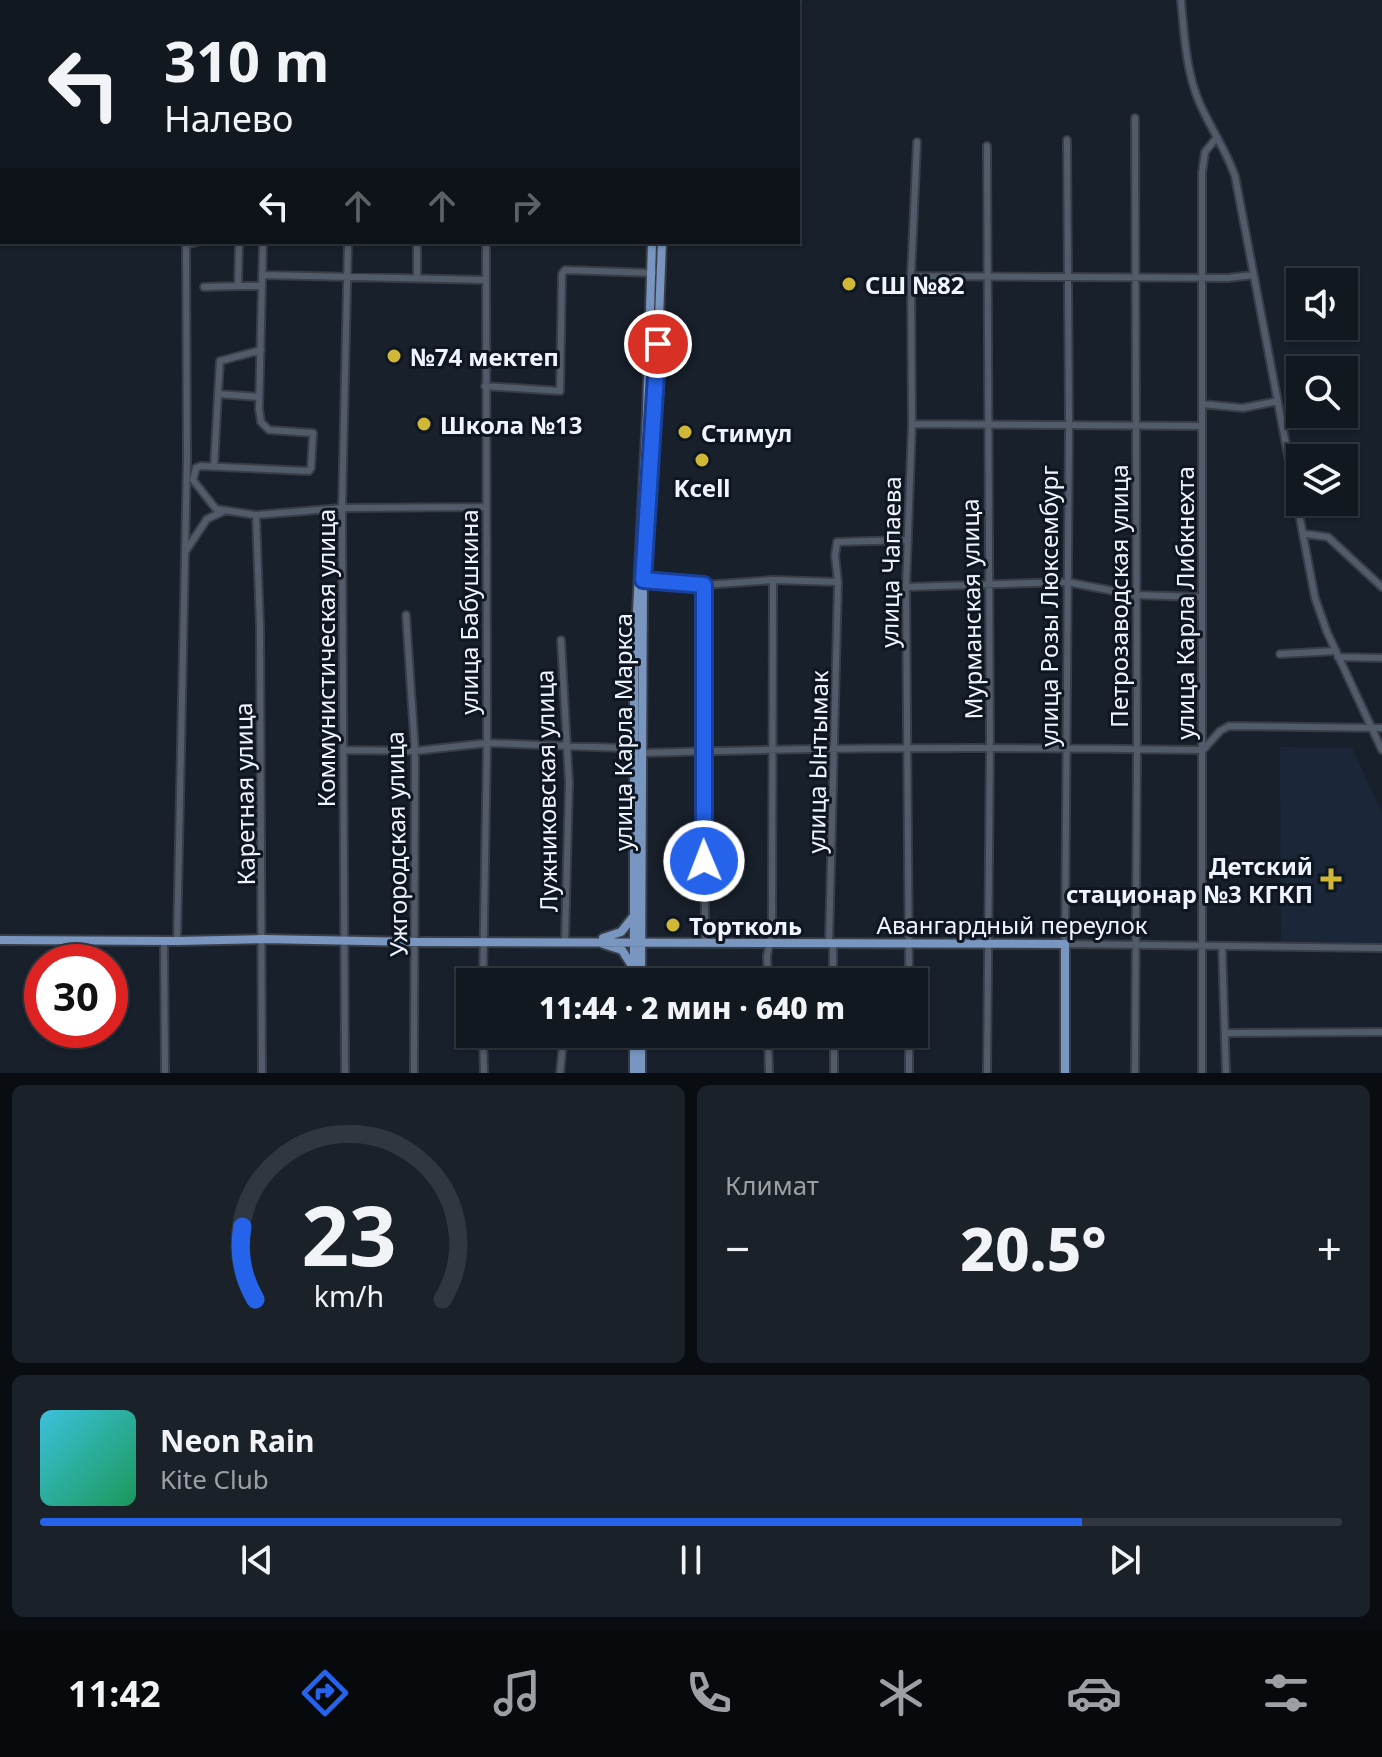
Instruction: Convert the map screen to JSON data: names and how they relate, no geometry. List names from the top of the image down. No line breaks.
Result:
{"streets":{"main road":["улица Розы Люксембург","улица Карла Маркса","Авангардный переулок"],"street":["улица Чапаева","Петрозаводская улица","улица Карла Либкнехта","Мурманская улица","улица Бабушкина","Коммунистическая улица","улица Ынтымак","Лужниковская улица","Каретная улица","Ужгородская улица"]},"crossings":[["улица Чапаева","улица Ынтымак"],["улица Чапаева","Авангардный переулок"],["Петрозаводская улица","Авангардный переулок"],["улица Карла Либкнехта","Авангардный переулок"],["улица Розы Люксембург","Авангардный переулок"],["Мурманская улица","Авангардный переулок"],["улица Карла Маркса","Авангардный переулок"],["улица Ынтымак","Авангардный переулок"]],"places":{"other":["СШ №82","№74 мектеп","Школа №13","Стимул","Kcell","Тортколь"],"health":["Детский стационар №3 КГКП"]},"page":{"turn":["310 m","Налево"],"limit":"30","trip":"11:44 · 2 мин · 640 m","tile":"Климат","heat":["−","20.5°","+"],"song":["Neon Rain","Kite Club"],"tabs":"11:42","gauge":["23","km/h"]}}
